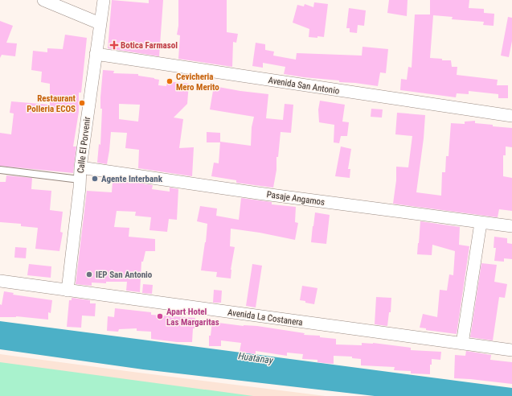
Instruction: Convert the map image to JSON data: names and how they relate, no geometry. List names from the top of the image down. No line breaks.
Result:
{"streets":{"street":["Avenida San Antonio","Calle El Porvenir","Pasaje Angamos","Avenida La Costanera"]},"crossings":[["Avenida San Antonio","Calle El Porvenir"],["Calle El Porvenir","Pasaje Angamos"],["Calle El Porvenir","Avenida La Costanera"]],"water":["Huatanay"],"places":{"health":["Botica Farmasol"],"other":["Cevicheria Mero Merito","Restaurant Polleria ECOS","Agente Interbank","IEP San Antonio","Apart Hotel Las Margaritas"]}}
